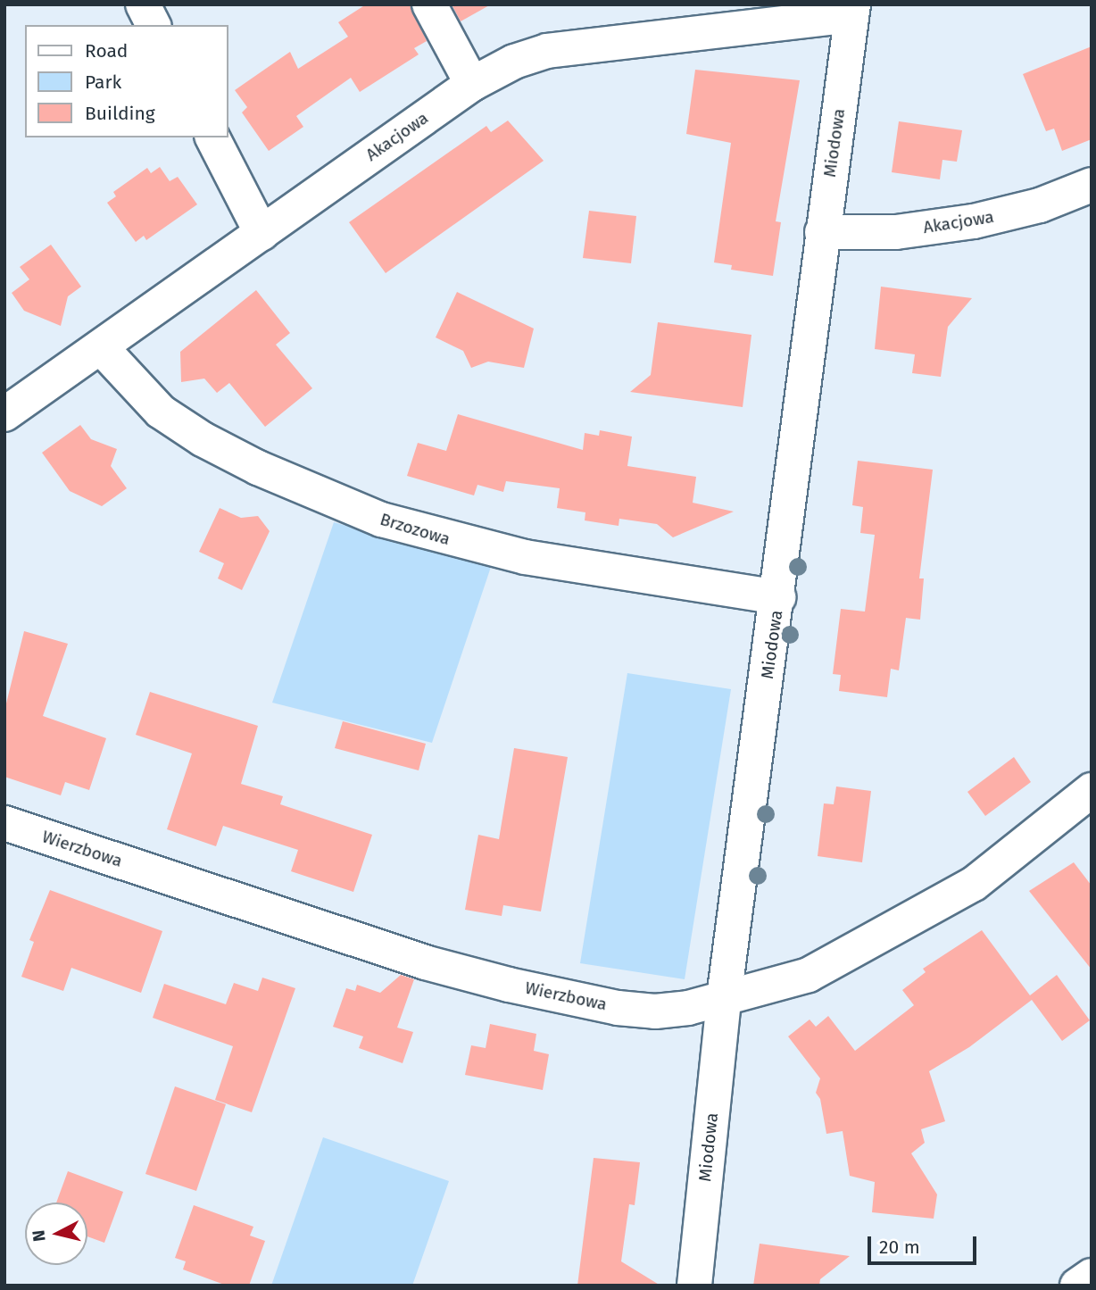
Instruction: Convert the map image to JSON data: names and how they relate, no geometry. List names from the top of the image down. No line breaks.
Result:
{"streets":{"street":["Akacjowa","Miodowa","Brzozowa","Wierzbowa"]},"crossings":[["Akacjowa","Miodowa"],["Akacjowa","Brzozowa"],["Miodowa","Brzozowa"],["Miodowa","Wierzbowa"]],"legend":["Road","Park","Building"],"scale_bar":"20 m","north":"left"}
